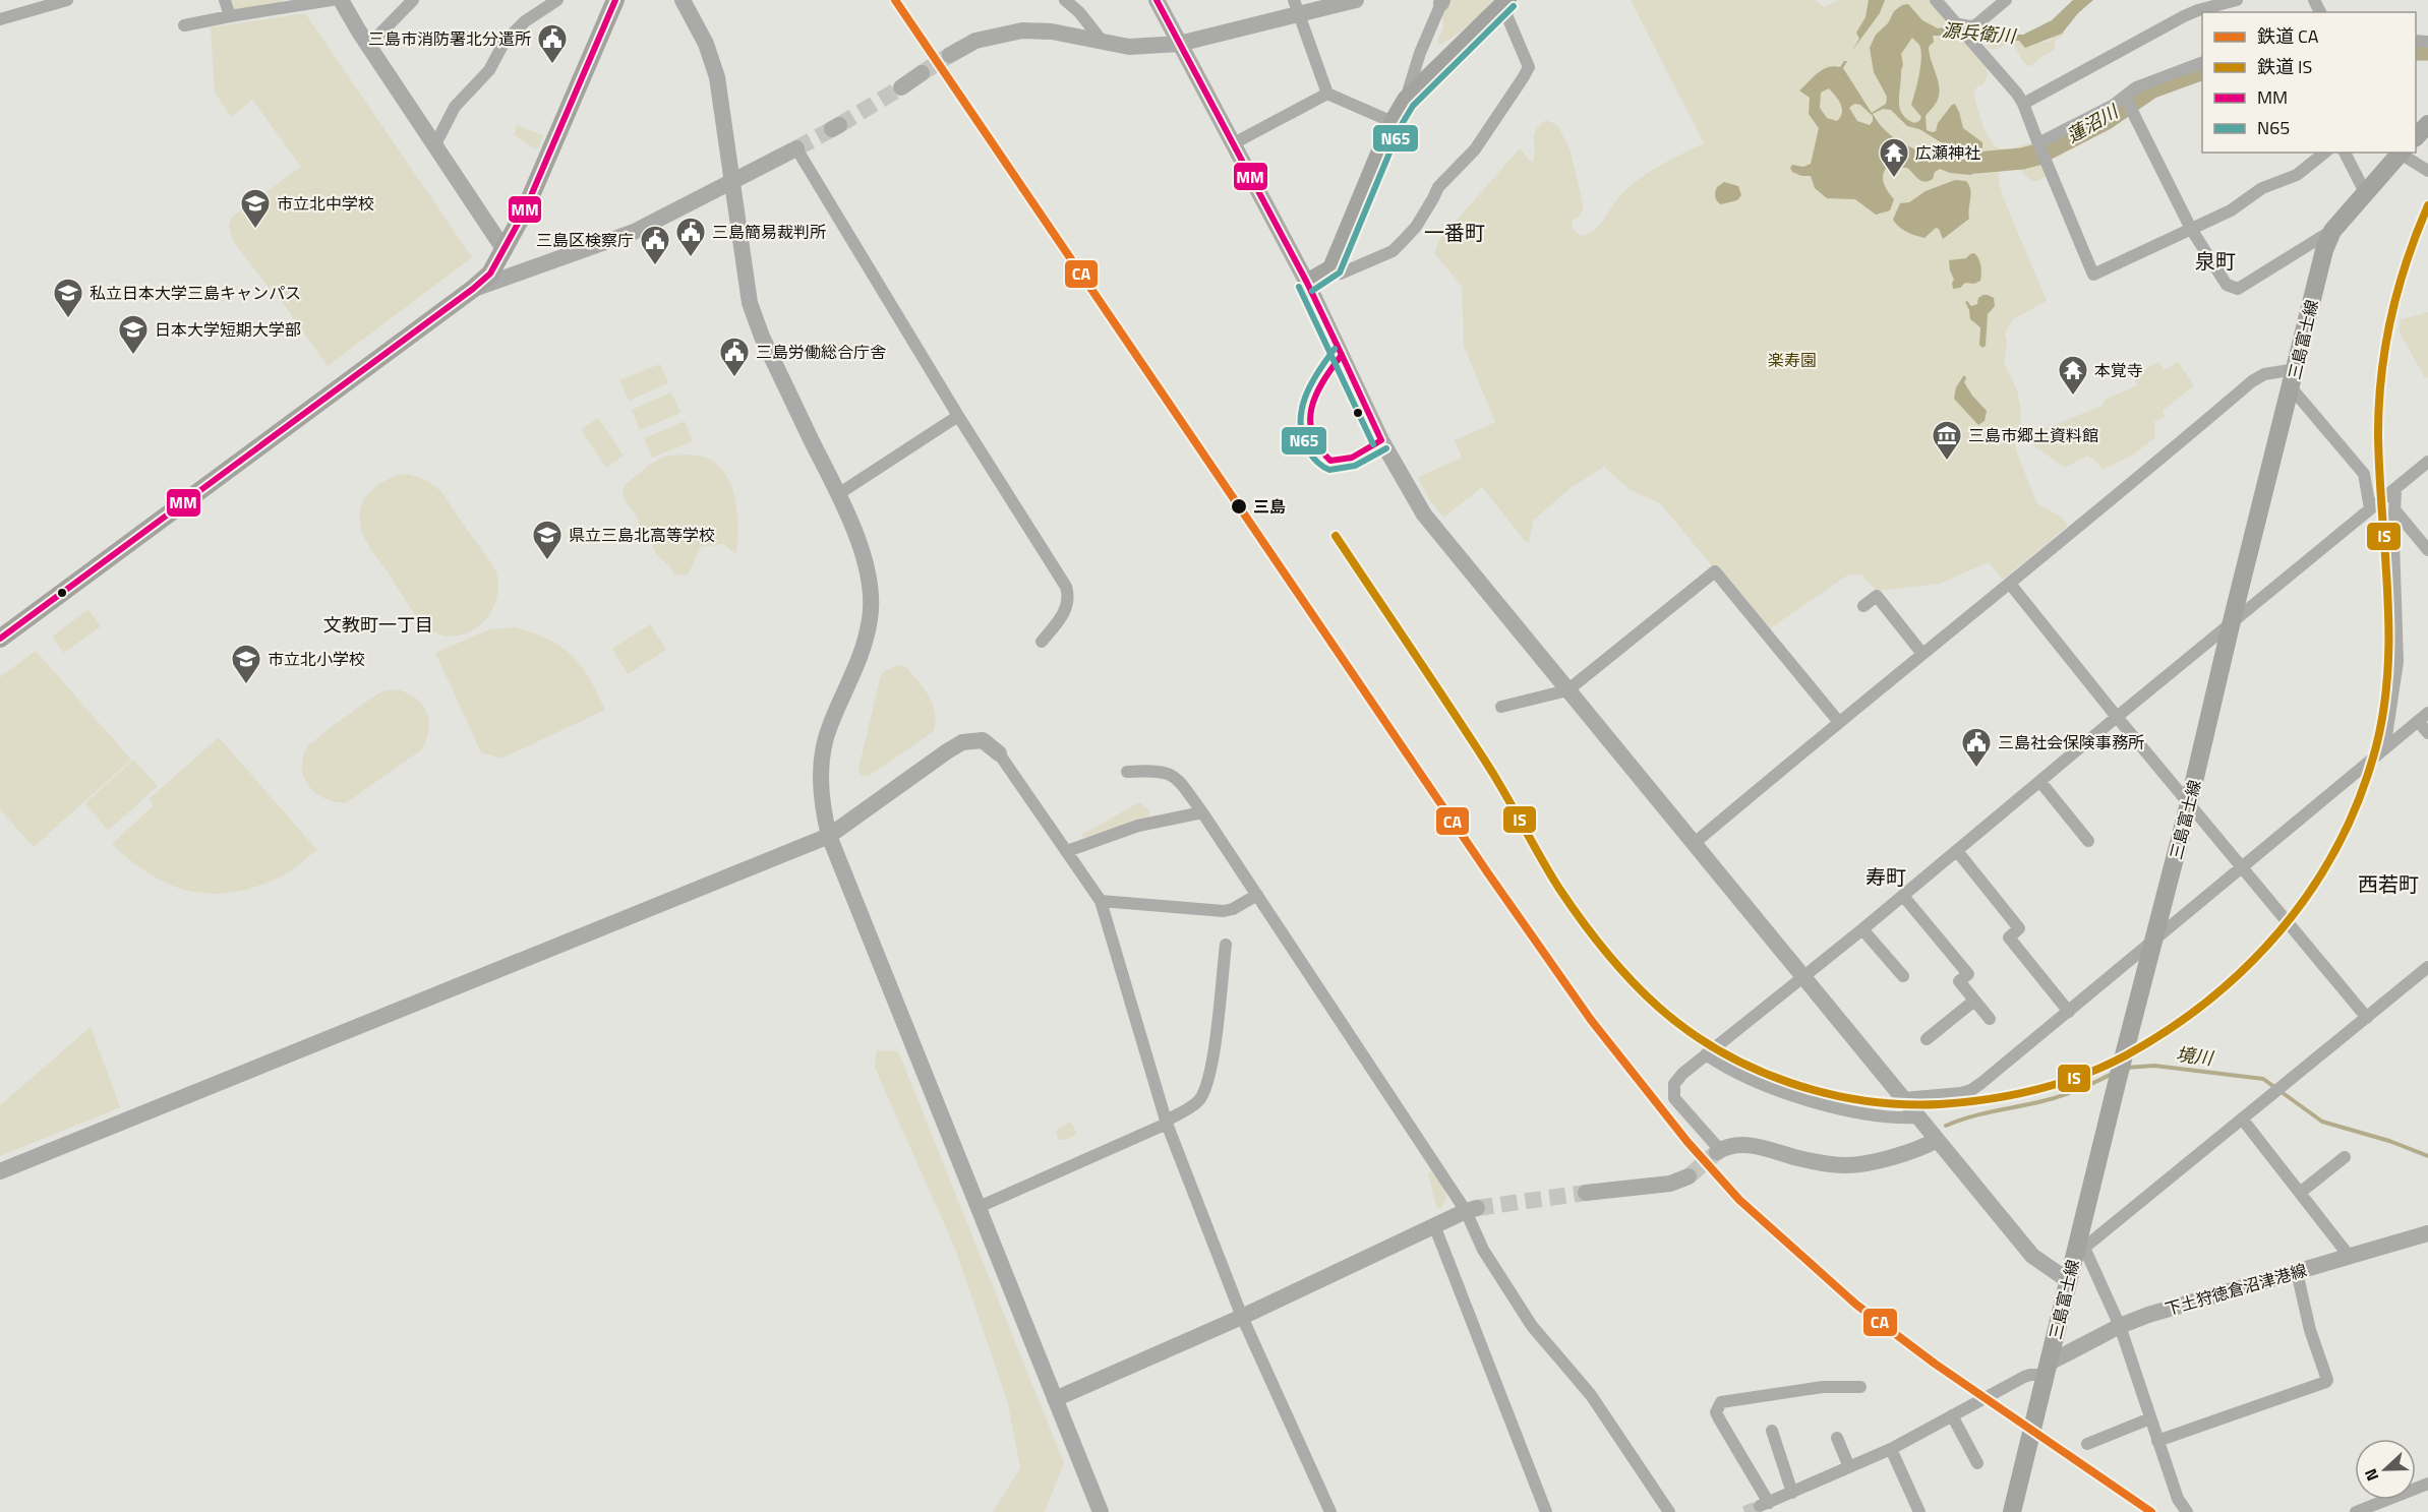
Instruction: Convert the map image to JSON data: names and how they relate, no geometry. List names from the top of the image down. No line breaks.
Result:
{"streets":{"main road":["三島富士線"],"street":["下土狩徳倉沼津港線"]},"crossings":[["三島富士線","下土狩徳倉沼津港線"]],"districts":["一番町","泉町","文教町一丁目","寿町","西若町"],"water":["源兵衛川","蓮沼川","境川"],"parks":["楽寿園"],"places":{"public building":["三島市消防署北分遣所","三島簡易裁判所","三島区検察庁","三島労働総合庁舎","三島社会保険事務所"],"temple":["広瀬神社","本覚寺"],"school or university":["市立北中学校","私立日本大学三島キャンパス","日本大学短期大学部","県立三島北高等学校","市立北小学校"],"museum":["三島市郷土資料館"],"other":["三島"]},"lines":["rail line CA","transit line MM","transit line N65","rail line IS"],"legend":["鉄道 CA","鉄道 IS","MM","N65"],"north":"left"}
